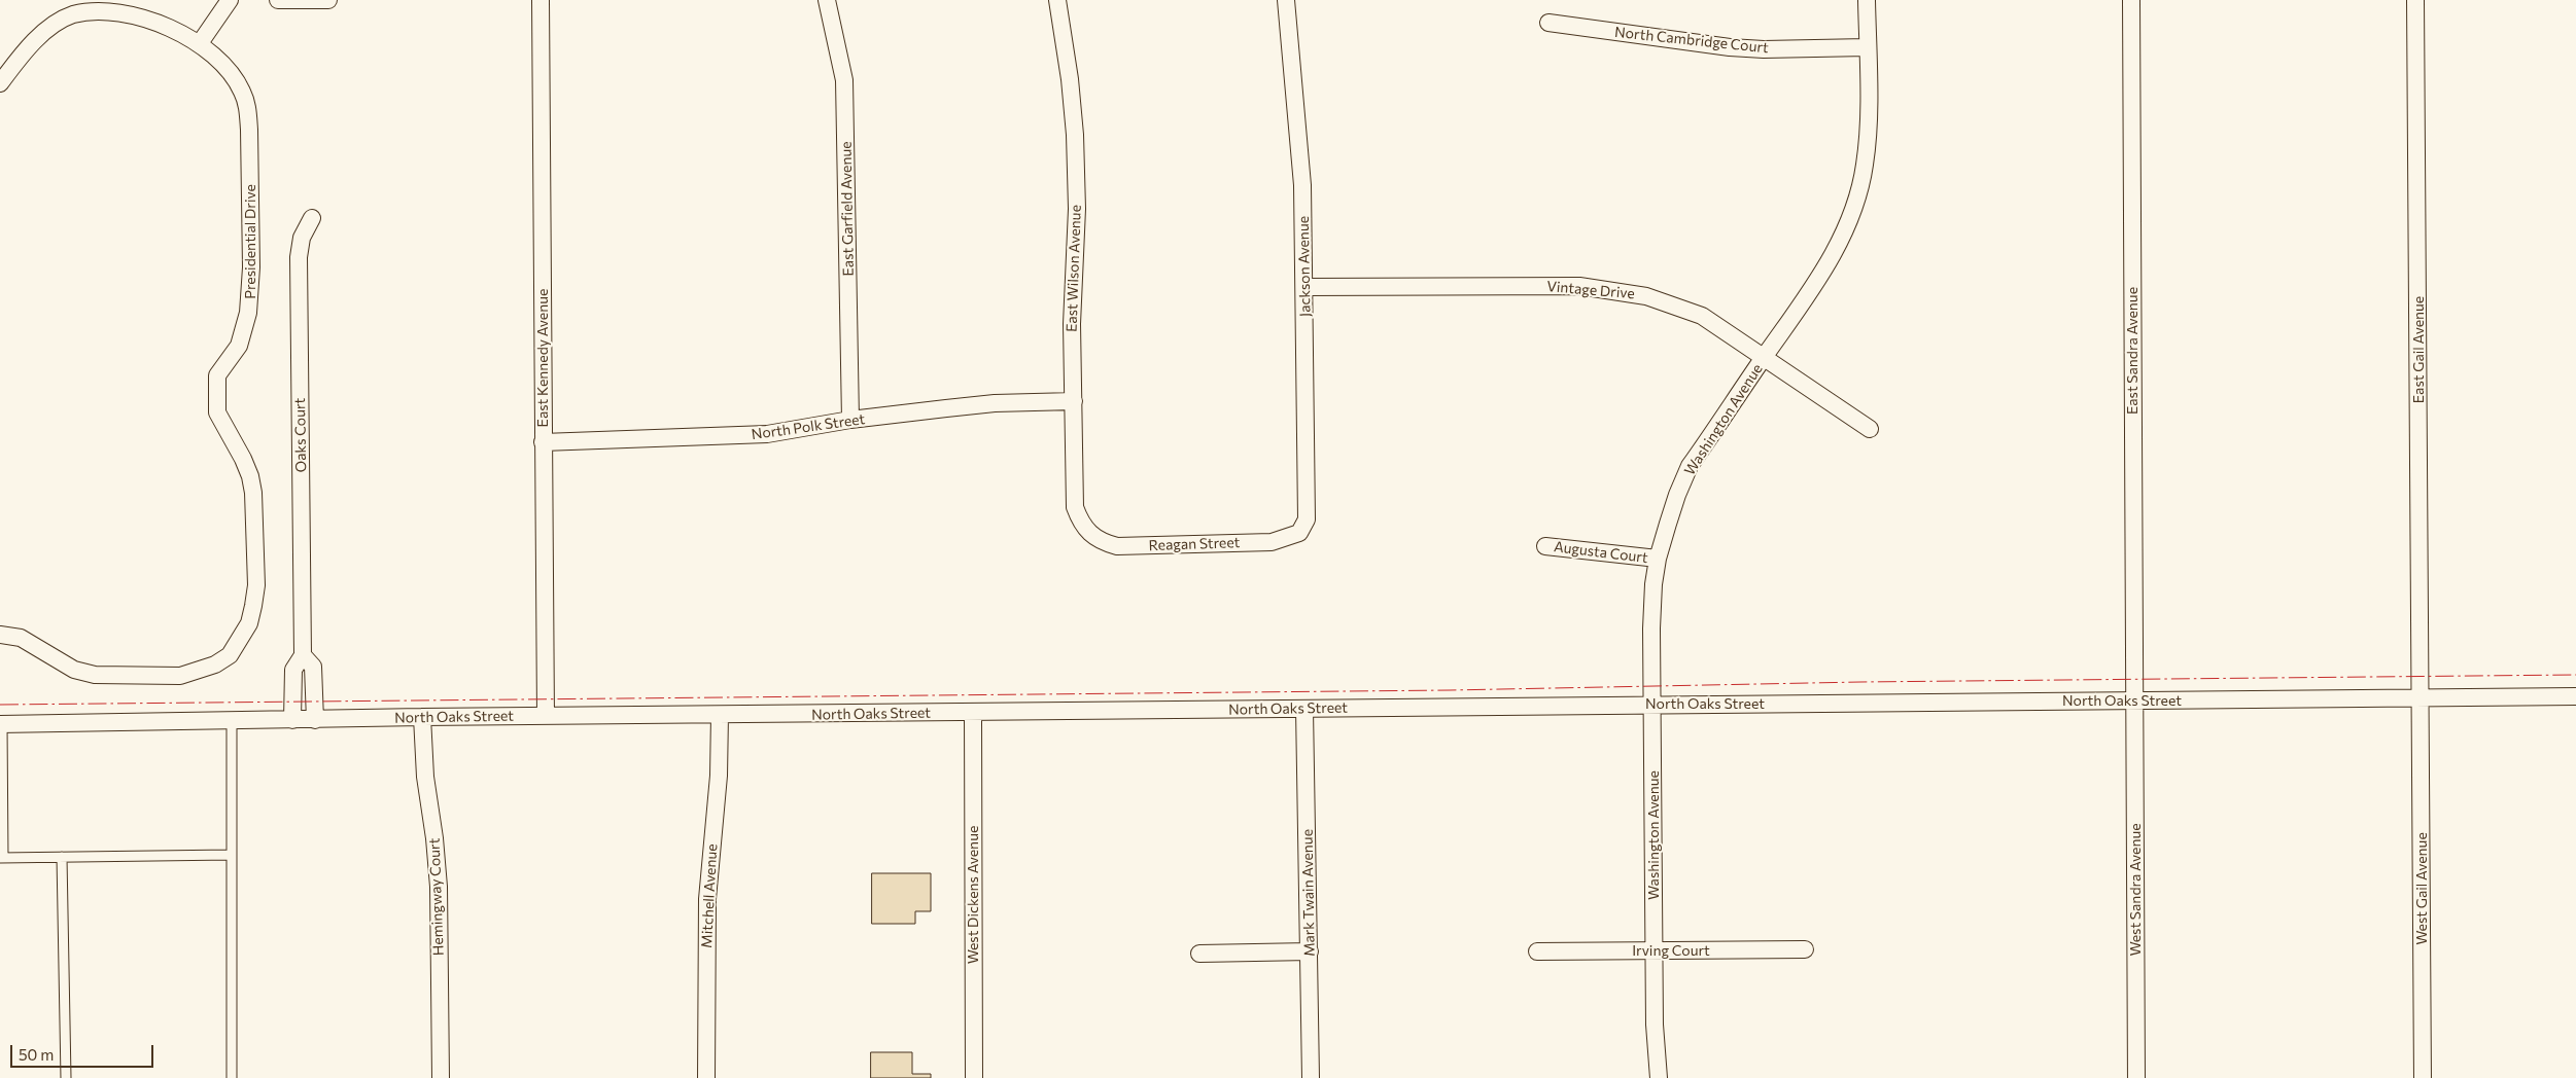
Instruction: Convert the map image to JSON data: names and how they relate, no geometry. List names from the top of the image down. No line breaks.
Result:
{"streets":{"street":["North Cambridge Court","East Garfield Avenue","Presidential Drive","Jackson Avenue","East Wilson Avenue","Vintage Drive","East Gail Avenue","East Sandra Avenue","East Kennedy Avenue","Washington Avenue","North Polk Street","Oaks Court","Reagan Street","Augusta Court","North Oaks Street","West Gail Avenue","West Sandra Avenue","Mark Twain Avenue","West Dickens Avenue","Mitchell Avenue","Hemingway Court","Irving Court"]},"crossings":[["North Cambridge Court","Washington Avenue"],["East Garfield Avenue","North Polk Street"],["Jackson Avenue","Vintage Drive"],["Jackson Avenue","Reagan Street"],["East Wilson Avenue","North Polk Street"],["East Wilson Avenue","Reagan Street"],["Vintage Drive","Washington Avenue"],["East Gail Avenue","North Oaks Street"],["East Gail Avenue","West Gail Avenue"],["East Sandra Avenue","North Oaks Street"],["East Sandra Avenue","West Sandra Avenue"],["East Kennedy Avenue","North Polk Street"],["East Kennedy Avenue","North Oaks Street"],["Washington Avenue","Augusta Court"],["Washington Avenue","North Oaks Street"],["Washington Avenue","Irving Court"],["Oaks Court","North Oaks Street"],["North Oaks Street","West Gail Avenue"],["North Oaks Street","West Sandra Avenue"],["North Oaks Street","Mark Twain Avenue"],["North Oaks Street","West Dickens Avenue"],["North Oaks Street","Mitchell Avenue"],["North Oaks Street","Hemingway Court"]],"scale_bar":"50 m"}
